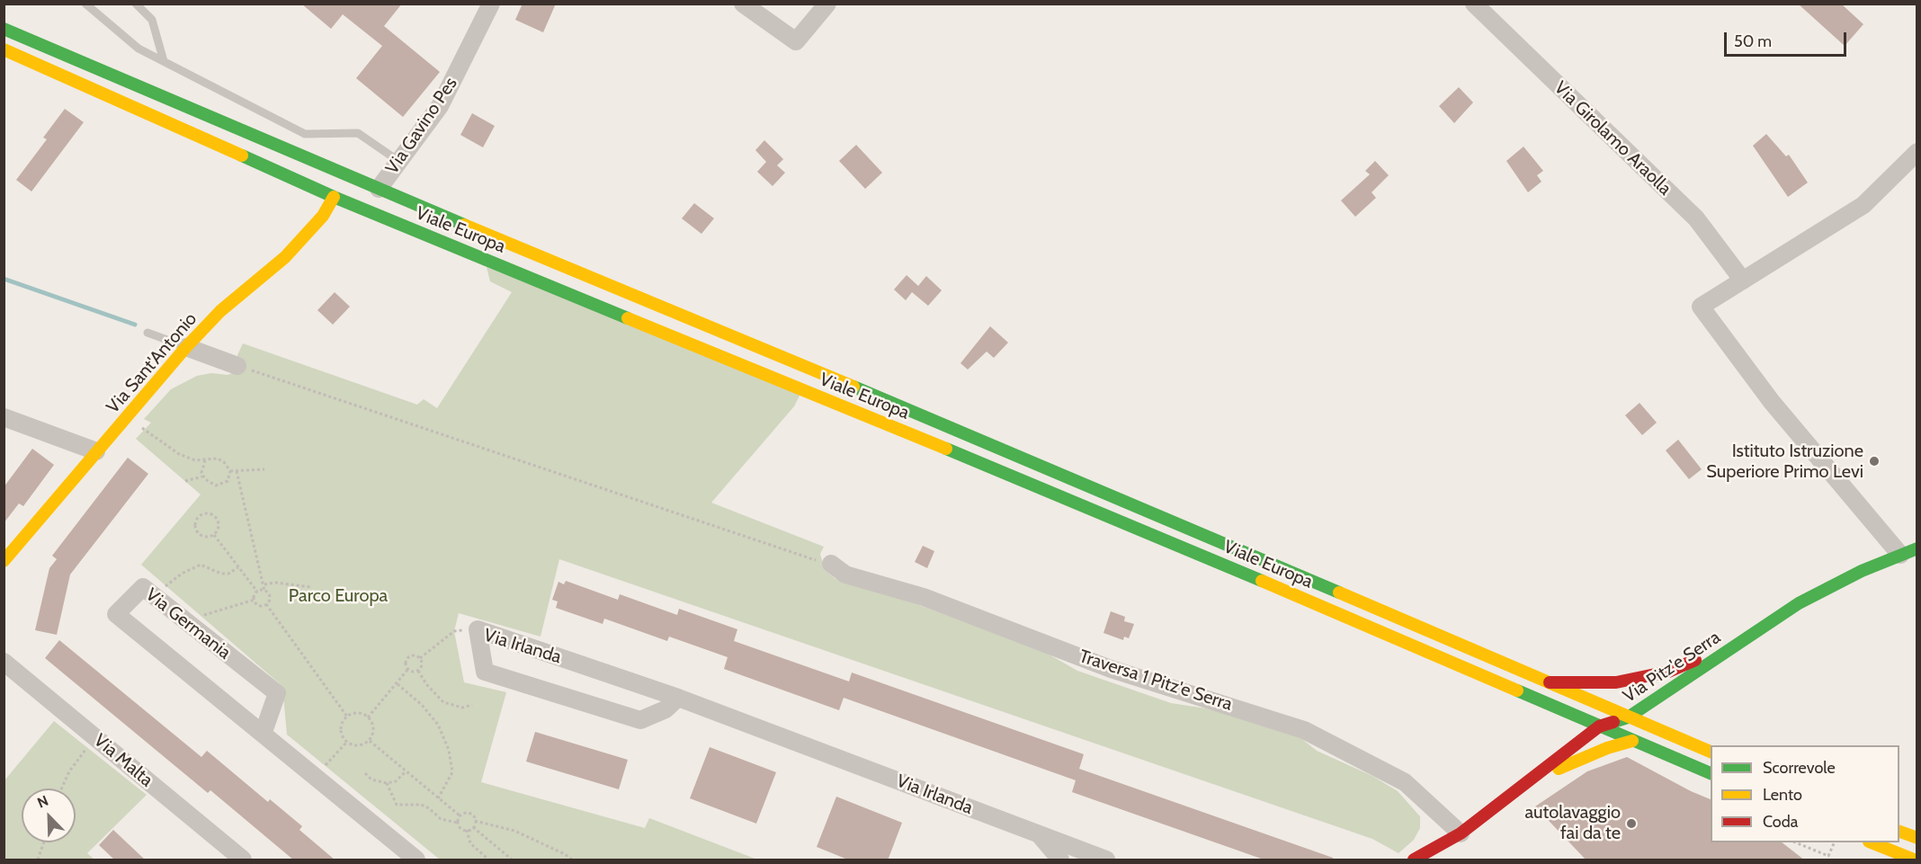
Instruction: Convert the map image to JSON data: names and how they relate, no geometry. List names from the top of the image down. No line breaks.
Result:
{"streets":{"main road":["Viale Europa","Via Sant'Antonio","Via Pitz'e Serra"],"street":["Via Gavino Pes","Via Girolamo Araolla","Via Germania","Via Irlanda","Traversa 1 Pitz'e Serra","Via Malta"]},"crossings":[["Via Gavino Pes","Viale Europa"],["Viale Europa","Via Sant'Antonio"],["Viale Europa","Via Pitz'e Serra"],["Via Pitz'e Serra","Traversa 1 Pitz'e Serra"]],"parks":["Parco Europa"],"places":["Istituto Istruzione Superiore Primo Levi","autolavaggio fai da te"],"legend":["Scorrevole","Lento","Coda"],"scale_bar":"50 m","north":"top left"}
